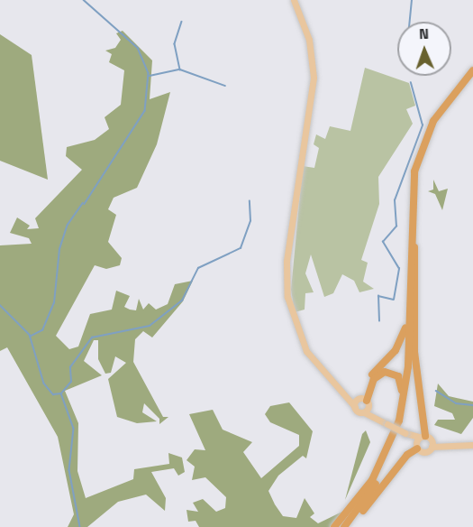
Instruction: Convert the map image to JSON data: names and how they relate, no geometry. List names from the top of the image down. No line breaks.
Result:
{"north":"top"}
